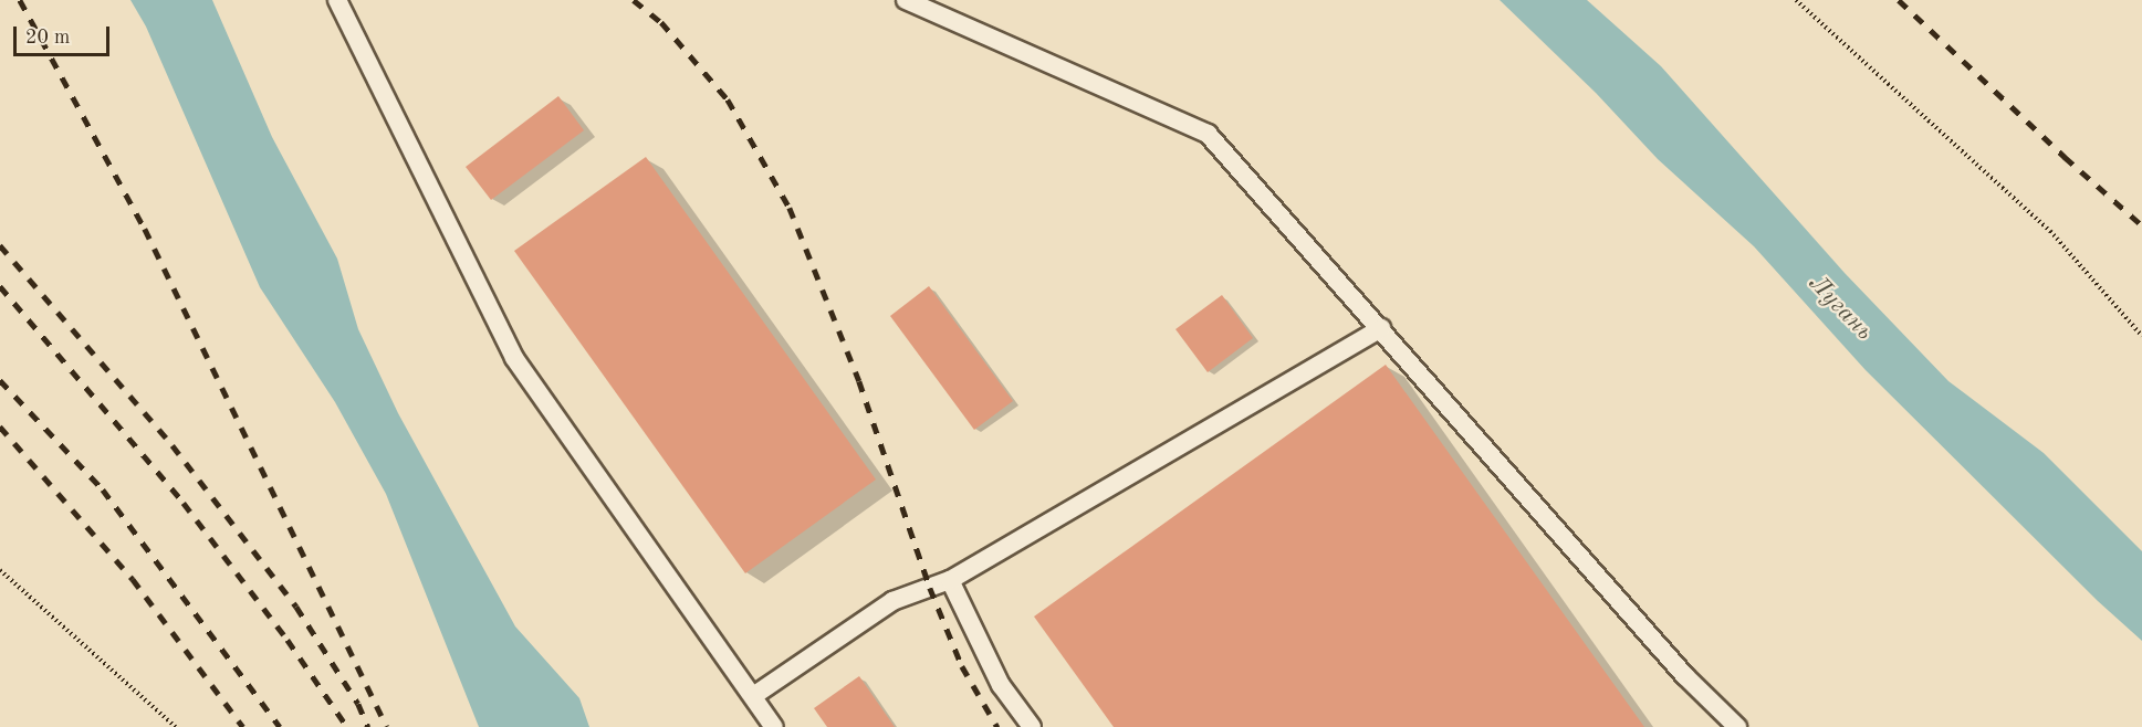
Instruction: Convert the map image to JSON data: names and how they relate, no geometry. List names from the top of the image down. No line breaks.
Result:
{"water":["Лугань"],"scale_bar":"20 m"}
